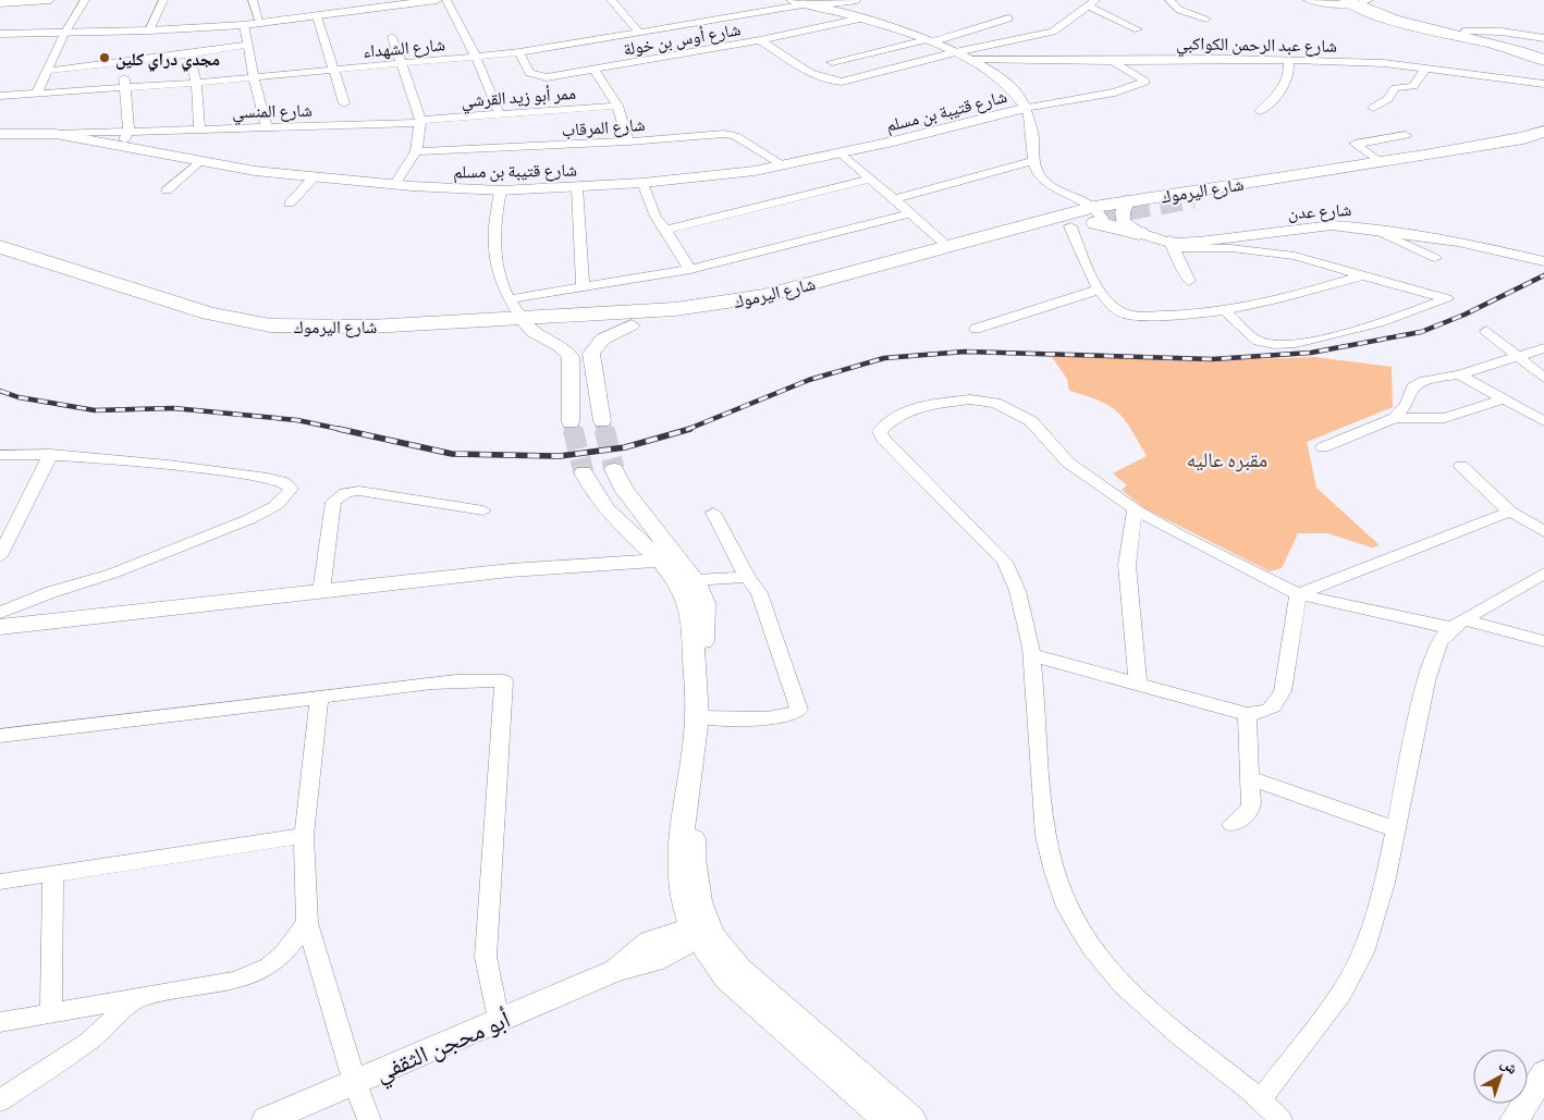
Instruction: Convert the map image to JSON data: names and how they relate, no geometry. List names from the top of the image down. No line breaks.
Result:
{"streets":{"highway":["شارع اليرموك"],"street":["شارع أوس بن خولة","شارع عبد الرحمن الكواكبي","شارع الشهداء","ممر أبو زيد القرشي","شارع المنسي","شارع قتيبة بن مسلم","شارع المرقاب","شارع عدن","أبو محجن الثقفي"]},"crossings":[["شارع أوس بن خولة","شارع عبد الرحمن الكواكبي"],["شارع أوس بن خولة","شارع الشهداء"],["شارع عبد الرحمن الكواكبي","شارع الشهداء"],["شارع عبد الرحمن الكواكبي","شارع قتيبة بن مسلم"],["ممر أبو زيد القرشي","شارع المنسي"],["شارع المنسي","شارع قتيبة بن مسلم"],["شارع قتيبة بن مسلم","شارع المرقاب"],["شارع اليرموك","شارع عدن"]],"parks":["مقبره عاليه"],"places":["مجدي دراي كلين"],"north":"top right"}
